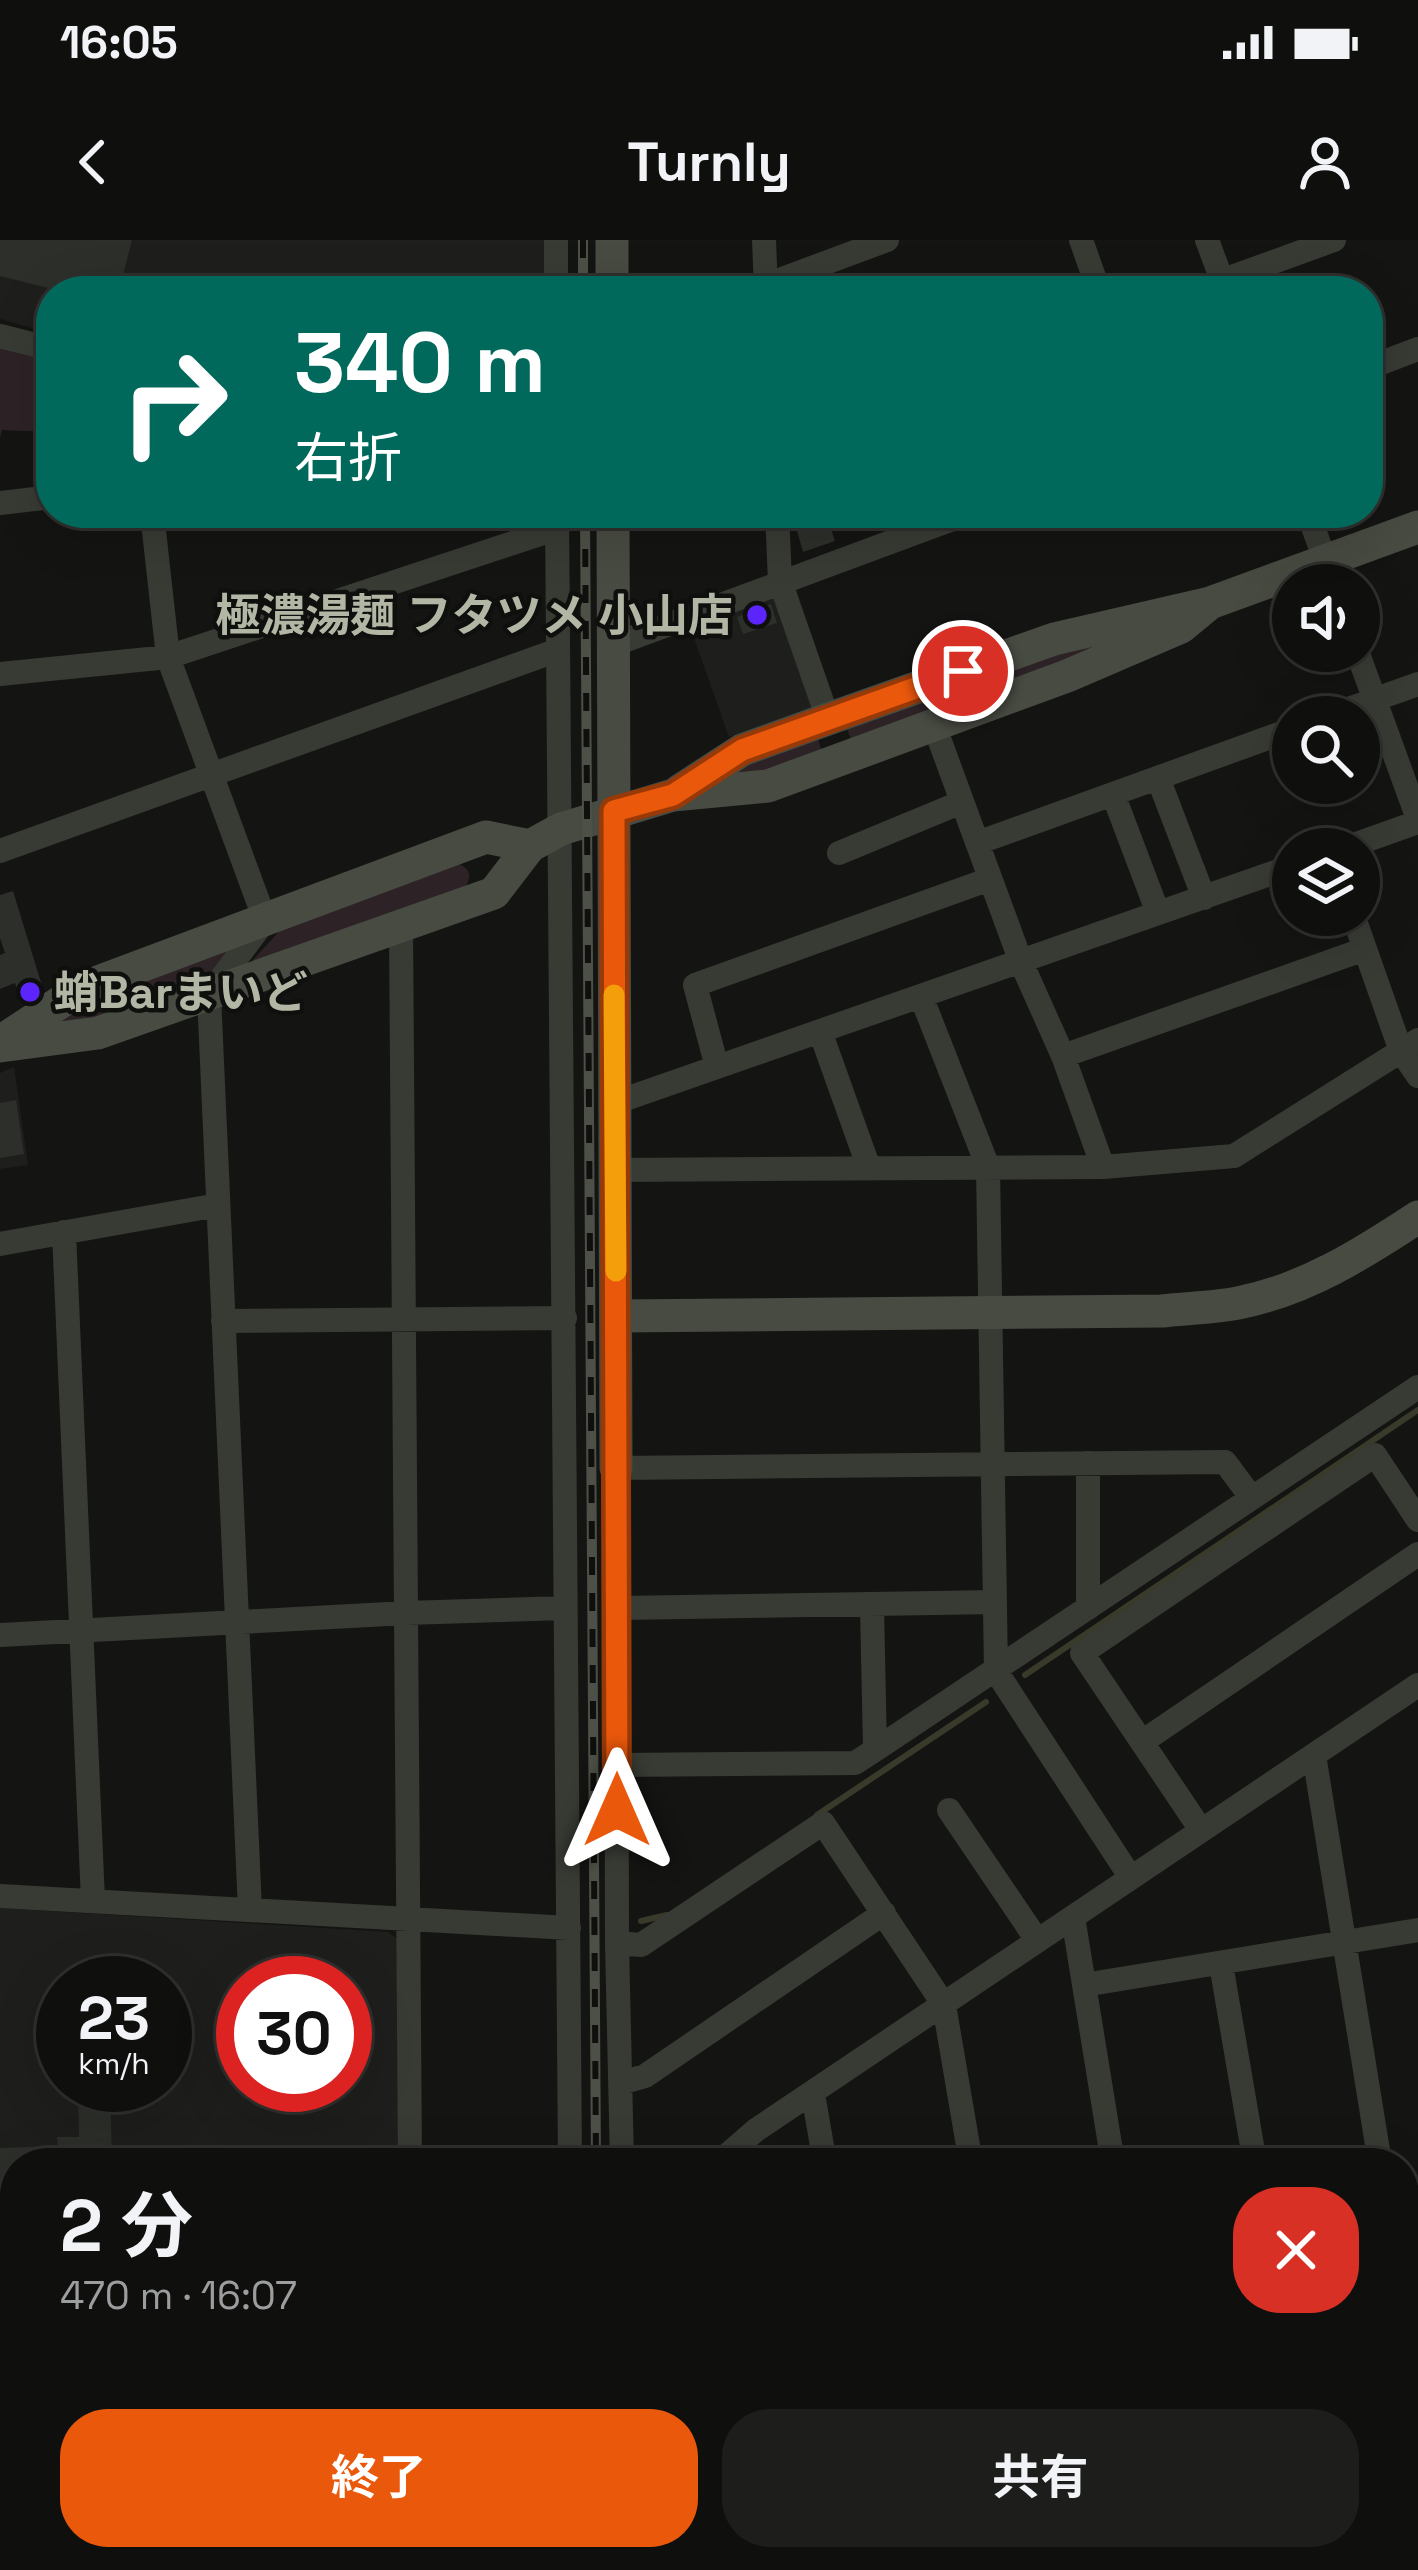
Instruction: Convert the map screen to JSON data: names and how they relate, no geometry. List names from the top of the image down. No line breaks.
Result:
{"places":["極濃湯麺 フタツメ 小山店","蛸Barまいど"],"page":{"status":"16:05","header":"Turnly","turn":["340 m","右折"],"speed":"23 km/h","limit":"30","heading":["2 分","470 m · 16:07"],"buttons":["終了","共有"]}}
